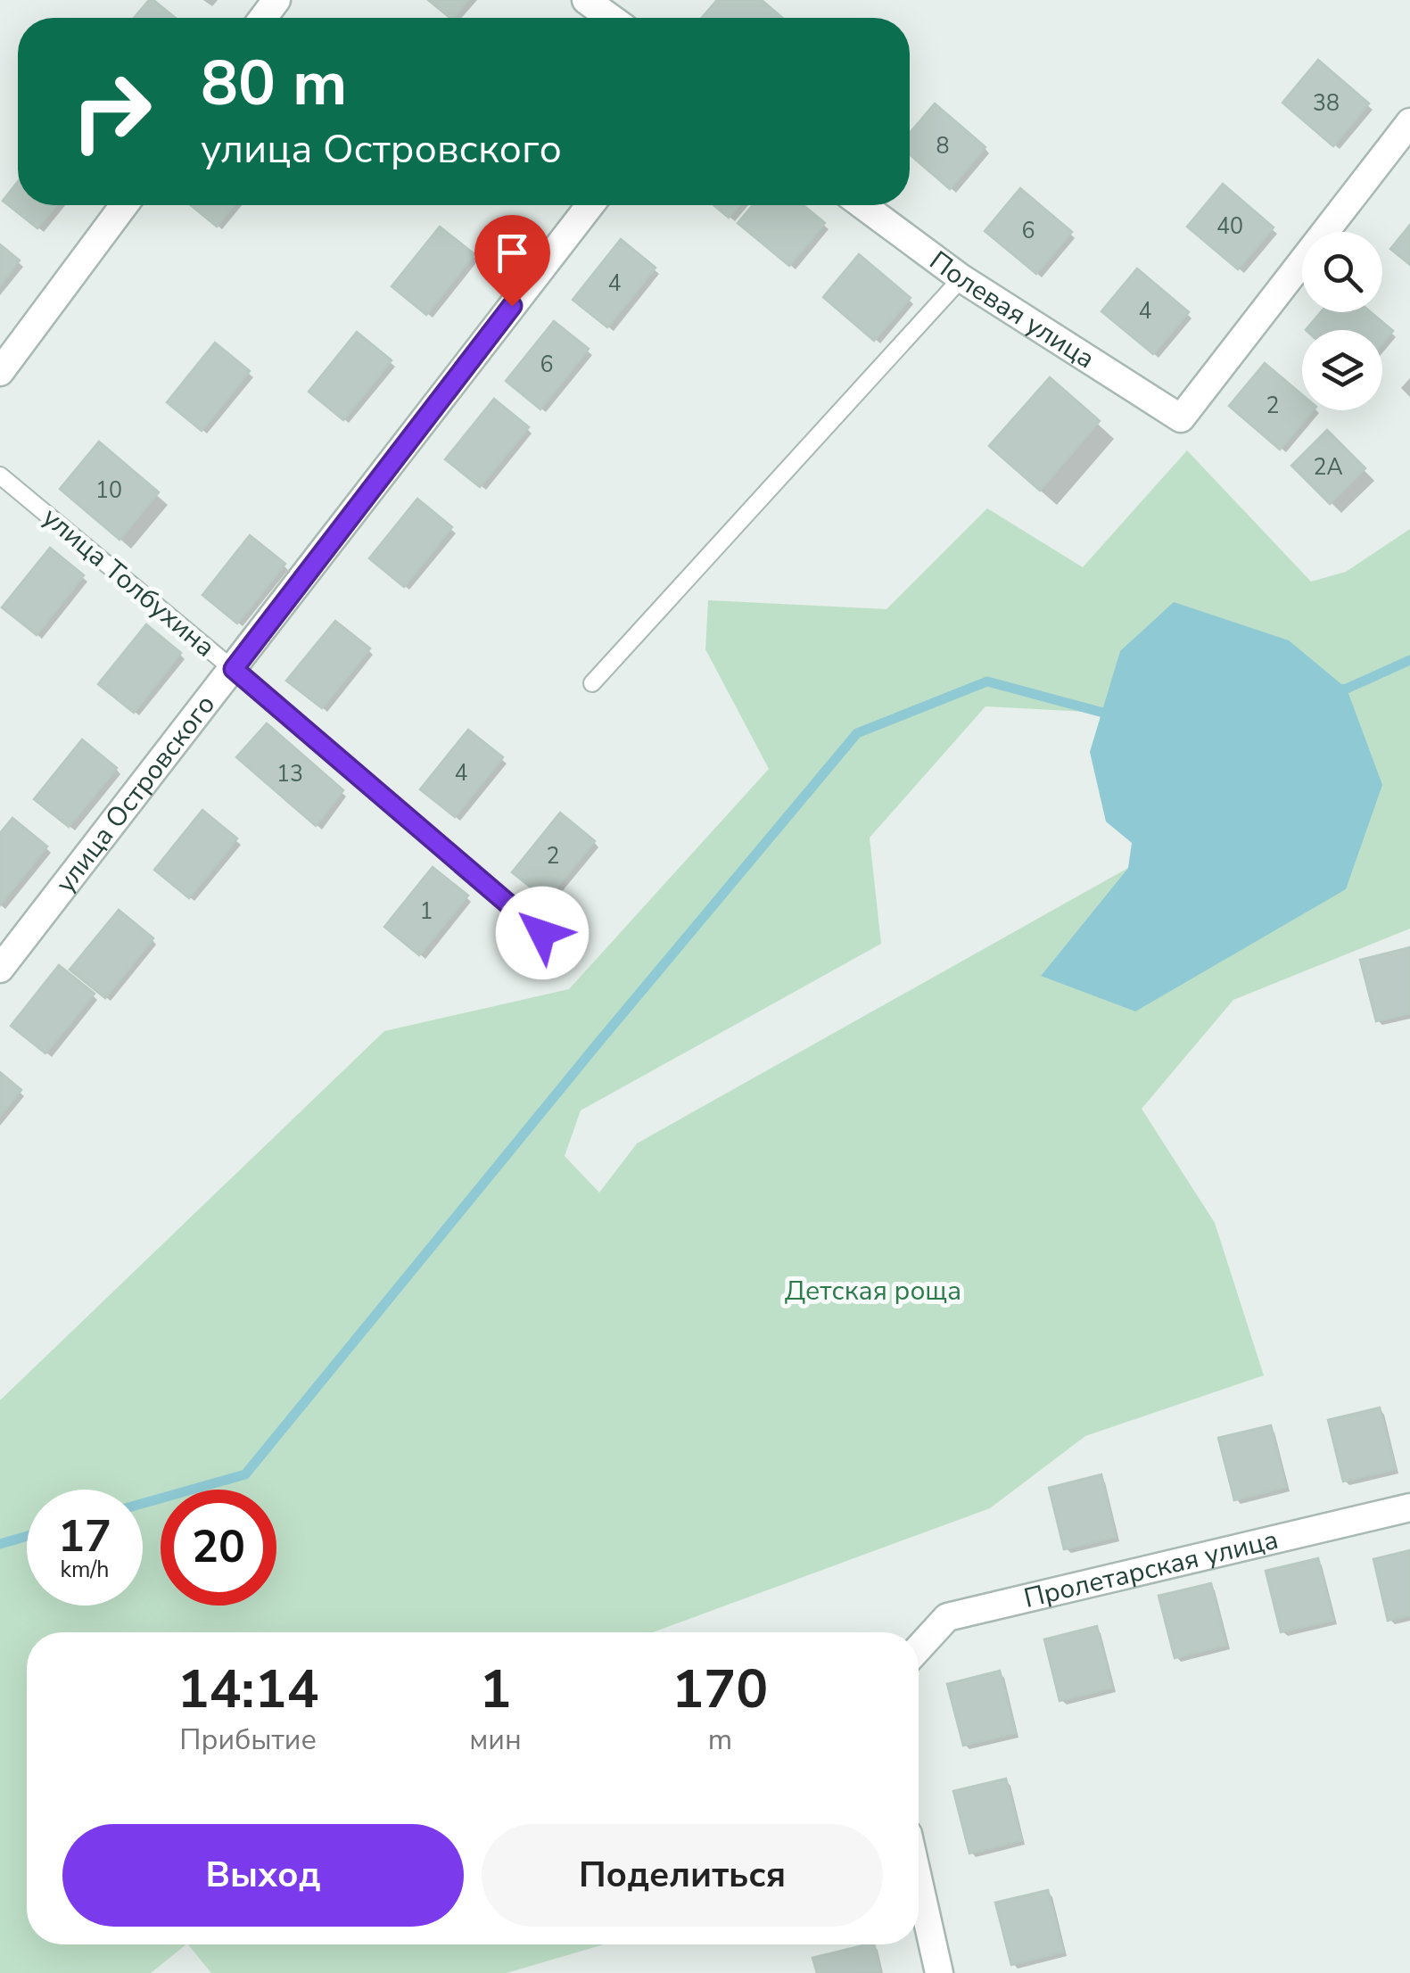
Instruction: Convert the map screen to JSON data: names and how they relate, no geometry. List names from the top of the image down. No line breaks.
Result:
{"streets":{"street":["Полевая улица","улица Островского","Пролетарская улица"],"lane":["улица Толбухина"]},"crossings":[["улица Толбухина","улица Островского"]],"parks":["Детская роща"],"house_numbers":["38","8","40","6","4","4","6","2","2А","10","4","13","2","1"],"page":{"turn":["80 m","улица Островского"],"speed":"17 km/h","limit":"20","eta":["14:14","Прибытие","1","мин","170","m"],"buttons":["Выход","Поделиться"]}}
